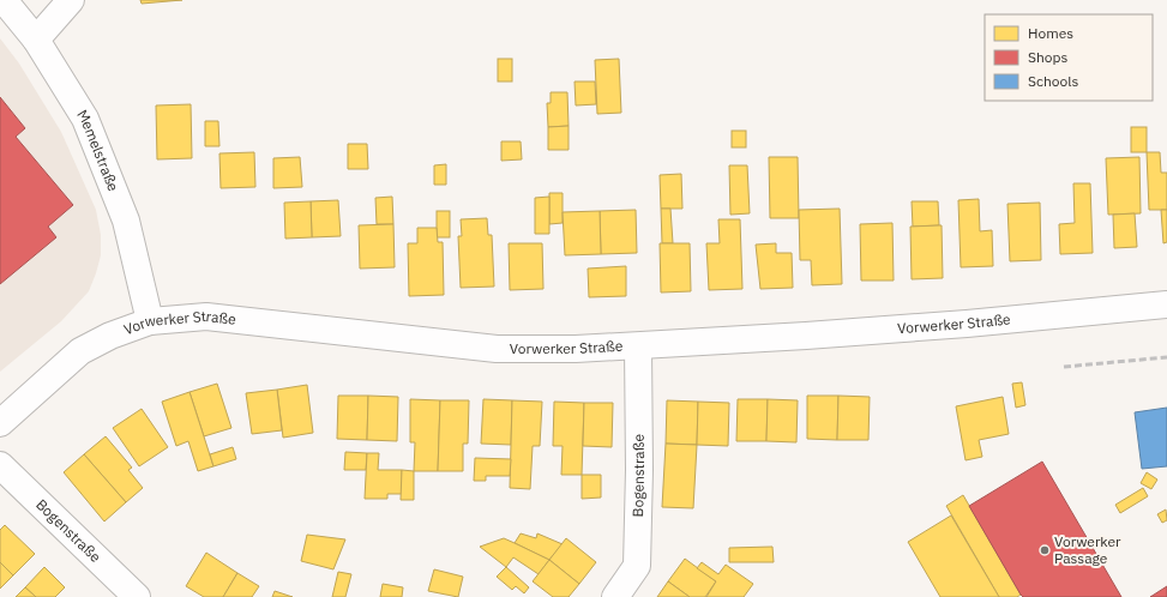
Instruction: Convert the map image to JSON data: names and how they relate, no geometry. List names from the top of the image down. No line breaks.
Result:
{"streets":{"street":["Memelstraße","Vorwerker Straße","Bogenstraße"]},"crossings":[["Memelstraße","Vorwerker Straße"],["Vorwerker Straße","Bogenstraße"]],"places":["Vorwerker Passage"],"legend":["Homes","Shops","Schools"]}
